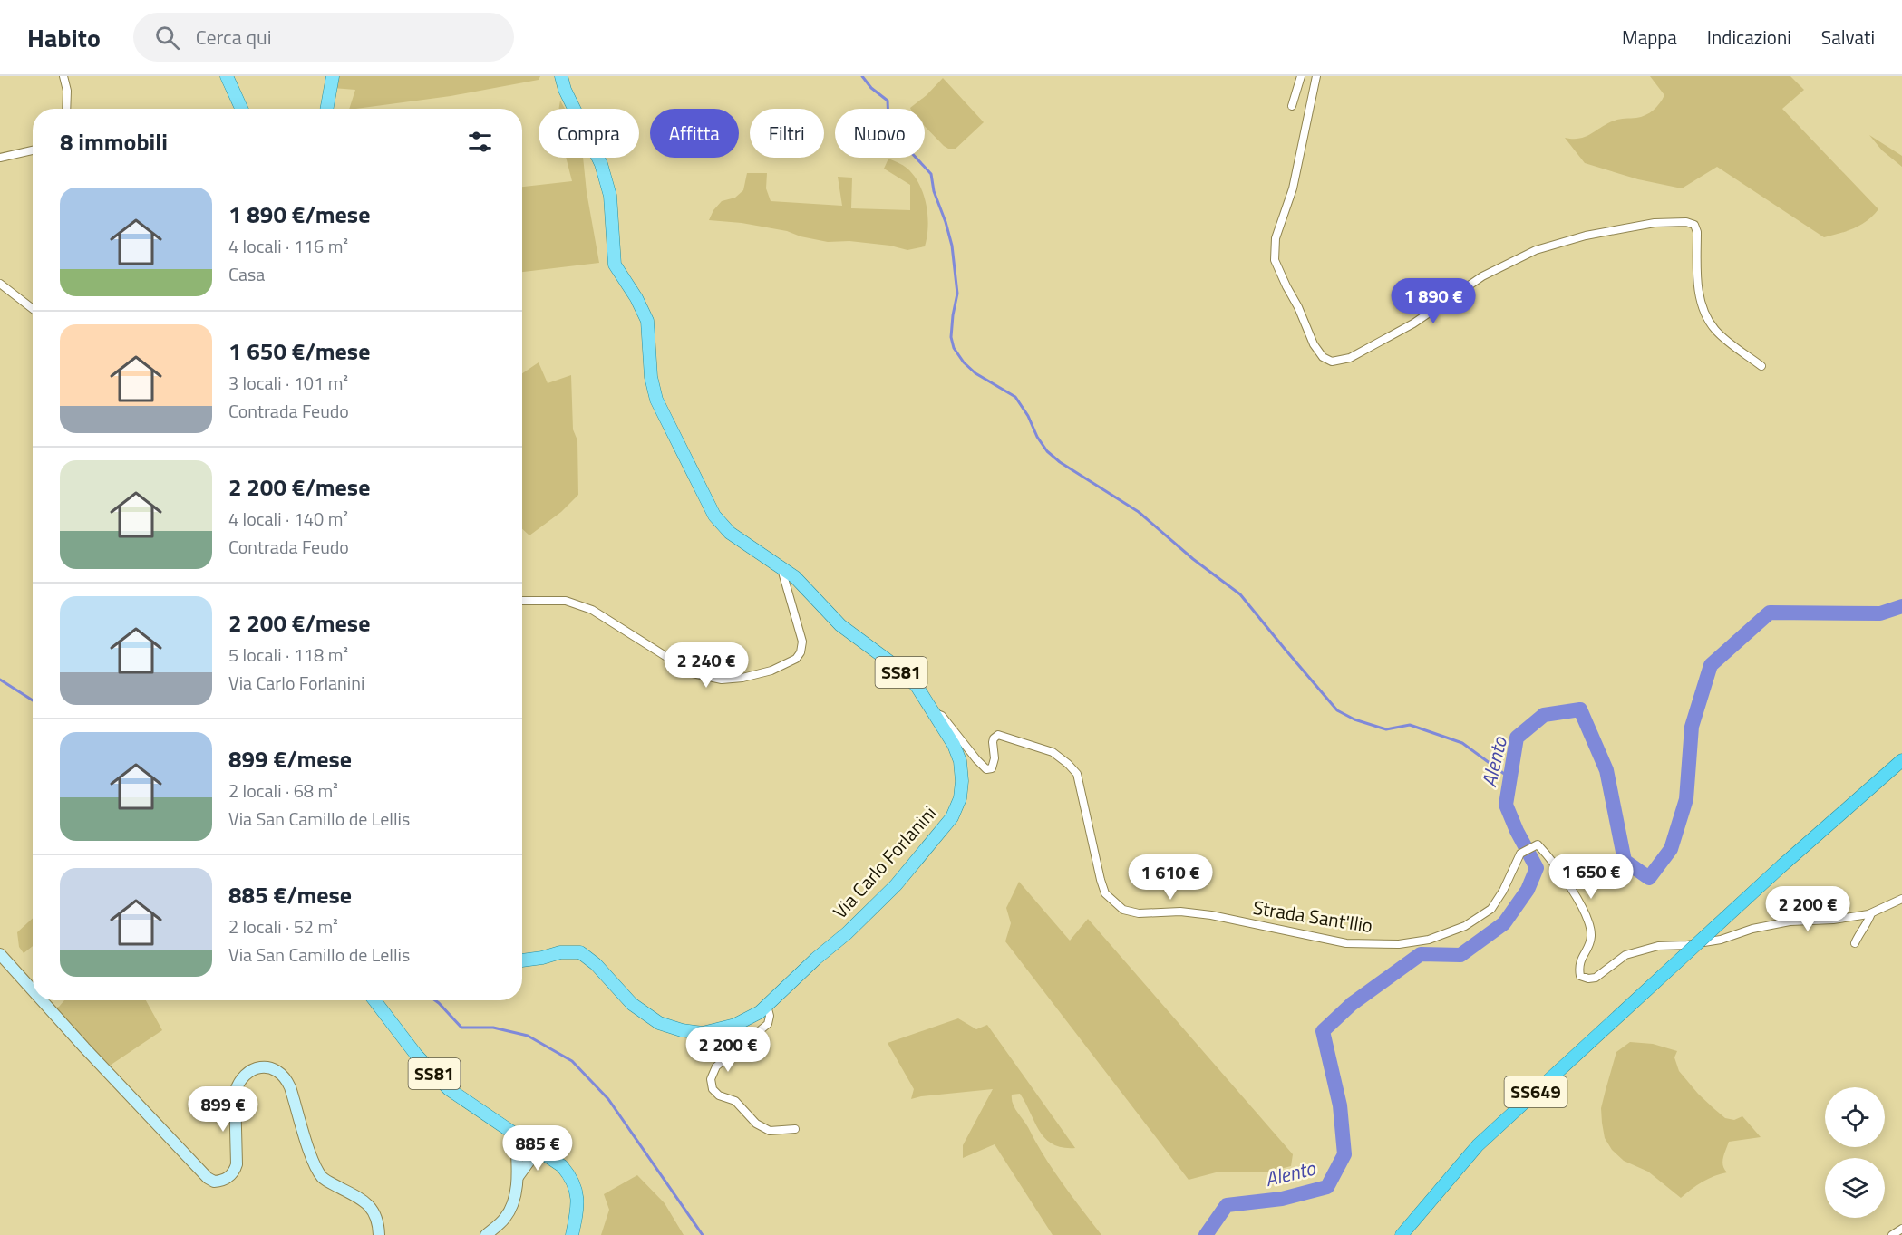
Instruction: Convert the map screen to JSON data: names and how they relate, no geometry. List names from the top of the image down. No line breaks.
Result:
{"streets":{"highway":["SS649"],"main road":["SS81","Via Carlo Forlanini"],"street":["Strada Sant'Ilio"]},"crossings":[["Via Carlo Forlanini","Strada Sant'Ilio"]],"water":["Alento"],"page":{"header":"Habito","search":"Cerca qui","nav":["Mappa","Indicazioni","Salvati"],"chip":["Compra","Affitta","Filtri","Nuovo"],"heading":"8 immobili","list":[{"name":"1 890 €/mese","note":"4 locali · 116 m² · Casa"},{"name":"1 650 €/mese","note":"3 locali · 101 m² · Contrada Feudo"},{"name":"2 200 €/mese","note":"4 locali · 140 m² · Contrada Feudo"},{"name":"2 200 €/mese","note":"5 locali · 118 m² · Via Carlo Forlanini"},{"name":"899 €/mese","note":"2 locali · 68 m² · Via San Camillo de Lellis"},{"name":"885 €/mese","note":"2 locali · 52 m² · Via San Camillo de Lellis"}],"price":["1 890 €","2 240 €","1 650 €","1 610 €","2 200 €","2 200 €","899 €","885 €"]}}
